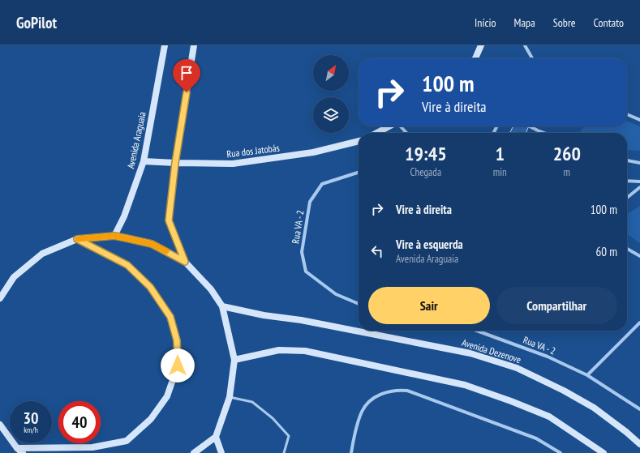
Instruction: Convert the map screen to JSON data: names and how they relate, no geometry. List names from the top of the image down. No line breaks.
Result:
{"streets":{"street":["Avenida Araguaia","Rua dos Jatobás","Rua VA - 2","Avenida Dezenove"]},"crossings":[["Avenida Araguaia","Rua dos Jatobás"]],"north":"top right","page":{"header":"GoPilot","nav":["Início","Mapa","Sobre","Contato"],"turn":["100 m","Vire à direita"],"eta":["19:45","Chegada","1","min","260","m"],"list":[{"name":"Vire à direita","value":"100 m"},{"name":"Vire à esquerda","note":"Avenida Araguaia","value":"60 m"}],"buttons":["Sair","Compartilhar"],"speed":"30 km/h","limit":"40"}}
